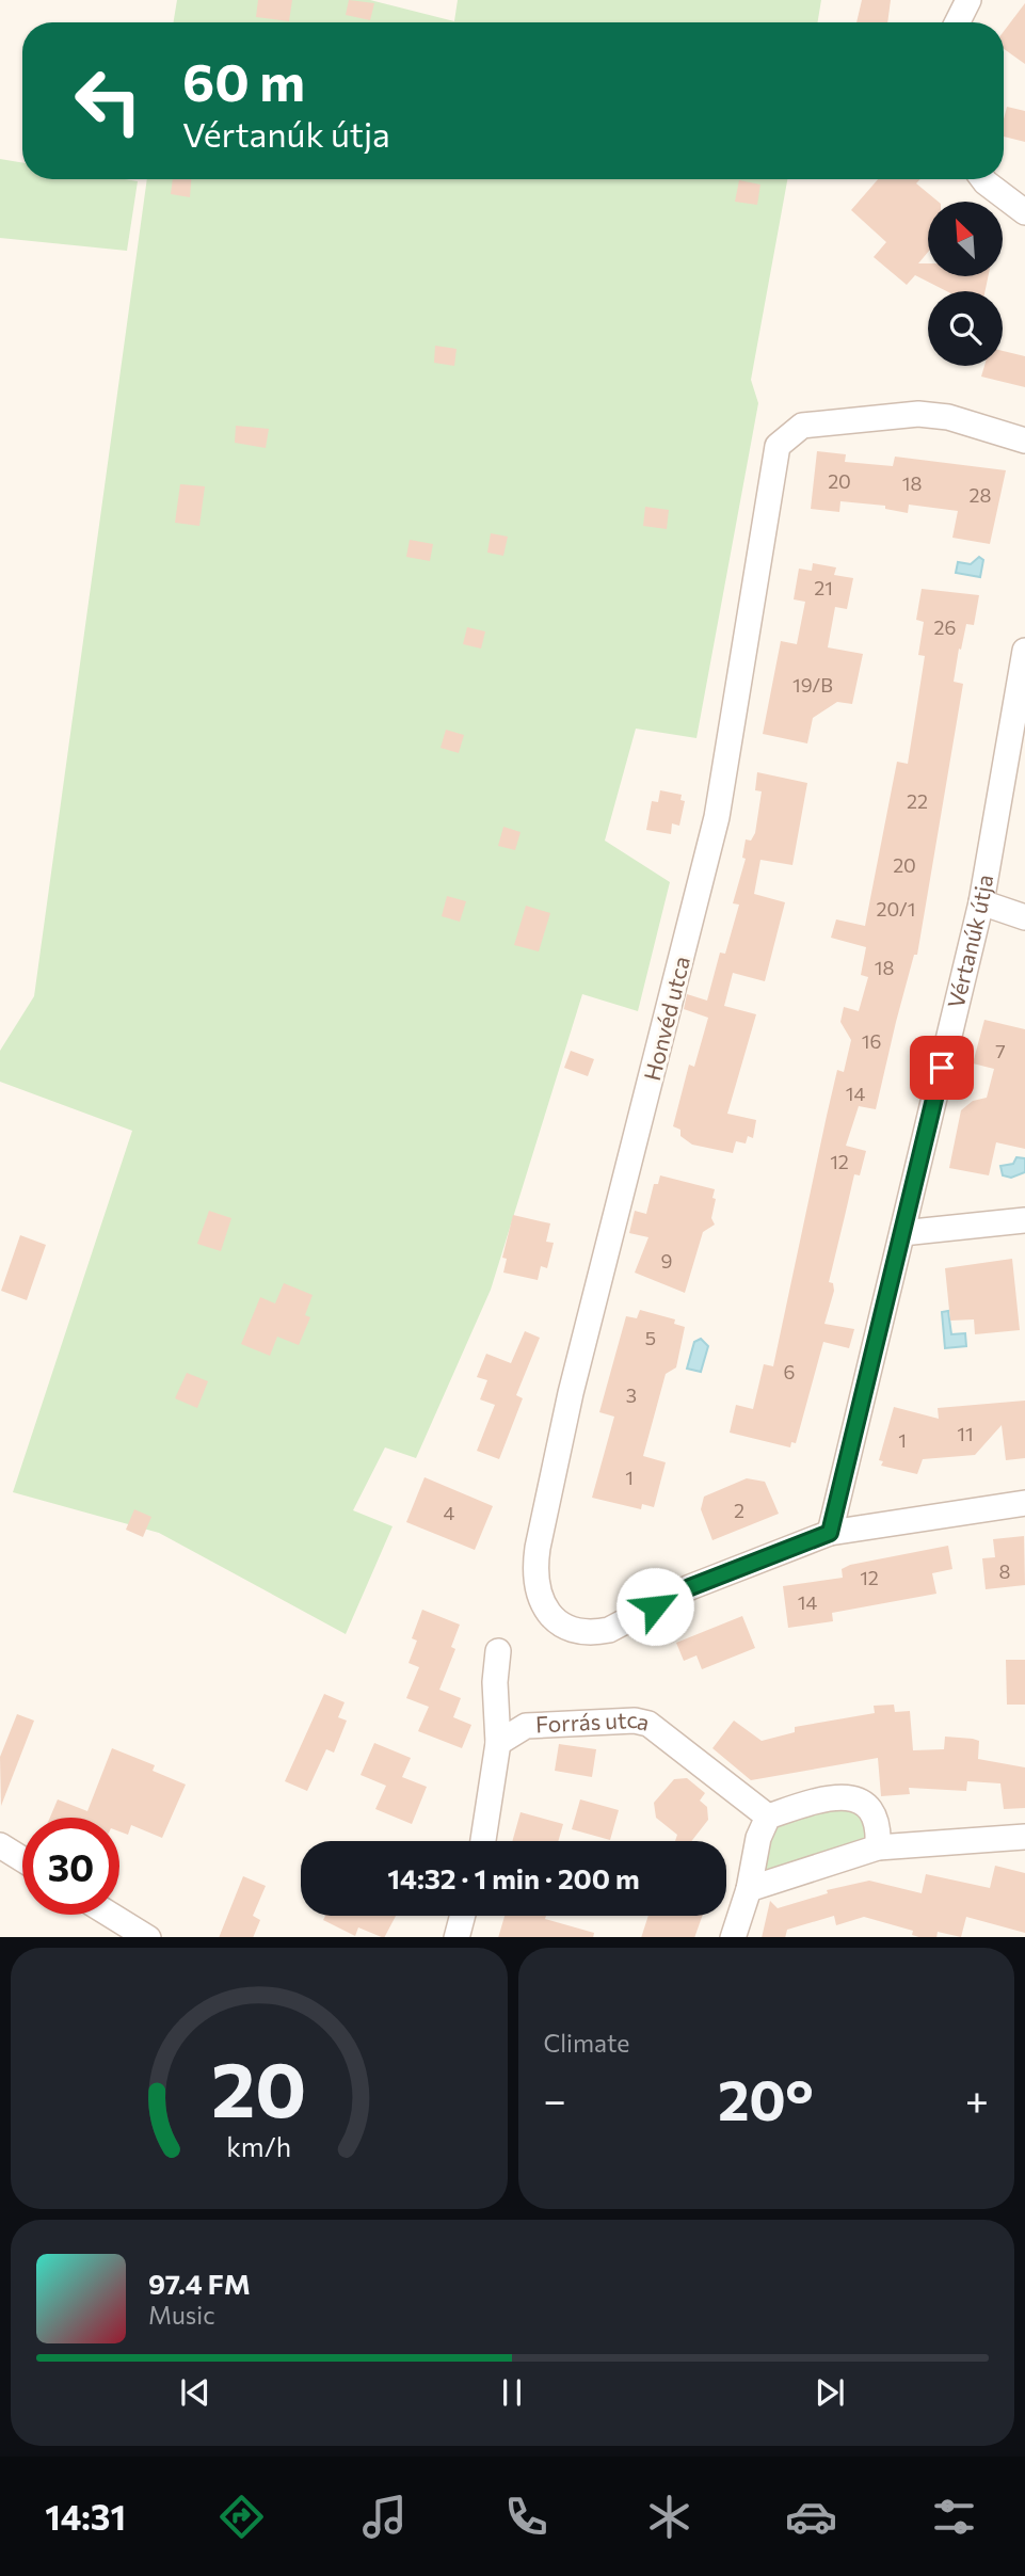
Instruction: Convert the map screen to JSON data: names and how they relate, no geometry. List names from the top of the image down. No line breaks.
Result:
{"streets":{"street":["Vértanúk útja","Honvéd utca","Forrás utca"]},"crossings":[["Vértanúk útja","Honvéd utca"]],"house_numbers":["20","18","28","21","26","19/B","22","20","20/1","18","16","7","14","12","9","5","6","3","11","1","1","2","4","8","12","14"],"north":"top left","page":{"turn":["60 m","Vértanúk útja"],"limit":"30","trip":"14:32 · 1 min · 200 m","tile":"Climate","heat":["−","20°","+"],"song":["97.4 FM","Music"],"tabs":"14:31","gauge":["20","km/h"]}}
